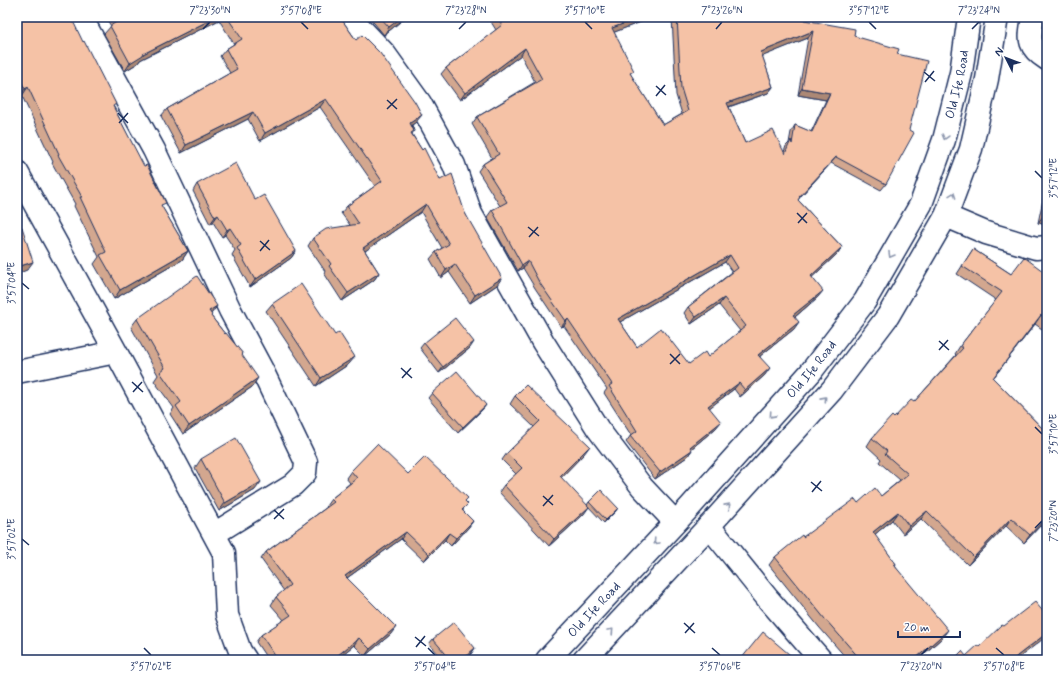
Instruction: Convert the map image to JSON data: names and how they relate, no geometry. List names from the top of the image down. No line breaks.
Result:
{"streets":{"street":["Old Ife Road"]},"scale_bar":"20 m","north":"top left","coordinates":["7°23'30\"N","3°57'08\"E","7°23'28\"N","3°57'10\"E","7°23'26\"N","3°57'12\"E","7°23'24\"N","3°57'04\"E","7°23'20\"N","3°57'02\"E","3°57'06\"E"]}
